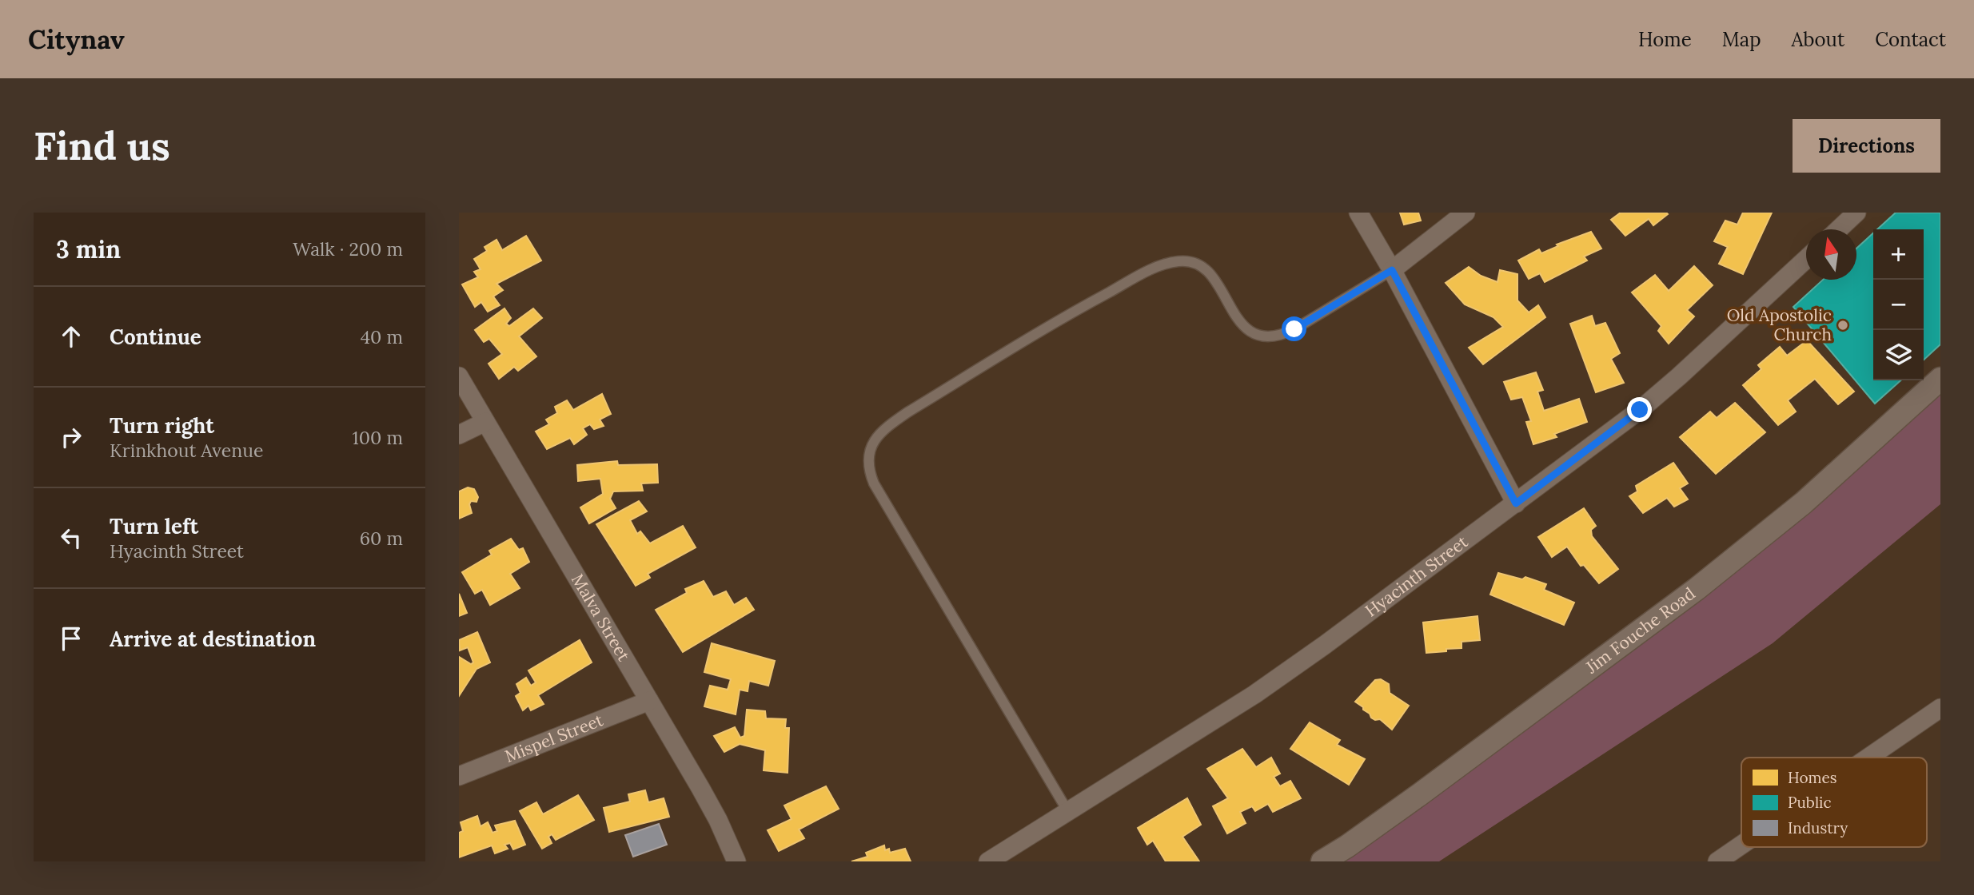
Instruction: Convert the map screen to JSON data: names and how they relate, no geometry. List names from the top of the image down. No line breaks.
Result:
{"streets":{"street":["Hyacinth Street","Malva Street","Jim Fouche Road","Mispel Street"]},"crossings":[["Malva Street","Mispel Street"]],"places":["Old Apostolic Church"],"legend":["Homes","Public","Industry"],"north":"top","page":{"header":"Citynav","nav":["Home","Map","About","Contact"],"buttons":"Directions","title":"Find us","heading":["3 min","Walk · 200 m"],"map_buttons":["+","−"],"list":[["Continue","40 m"],["Turn right","Krinkhout Avenue","100 m"],["Turn left","Hyacinth Street","60 m"],"Arrive at destination"]}}
